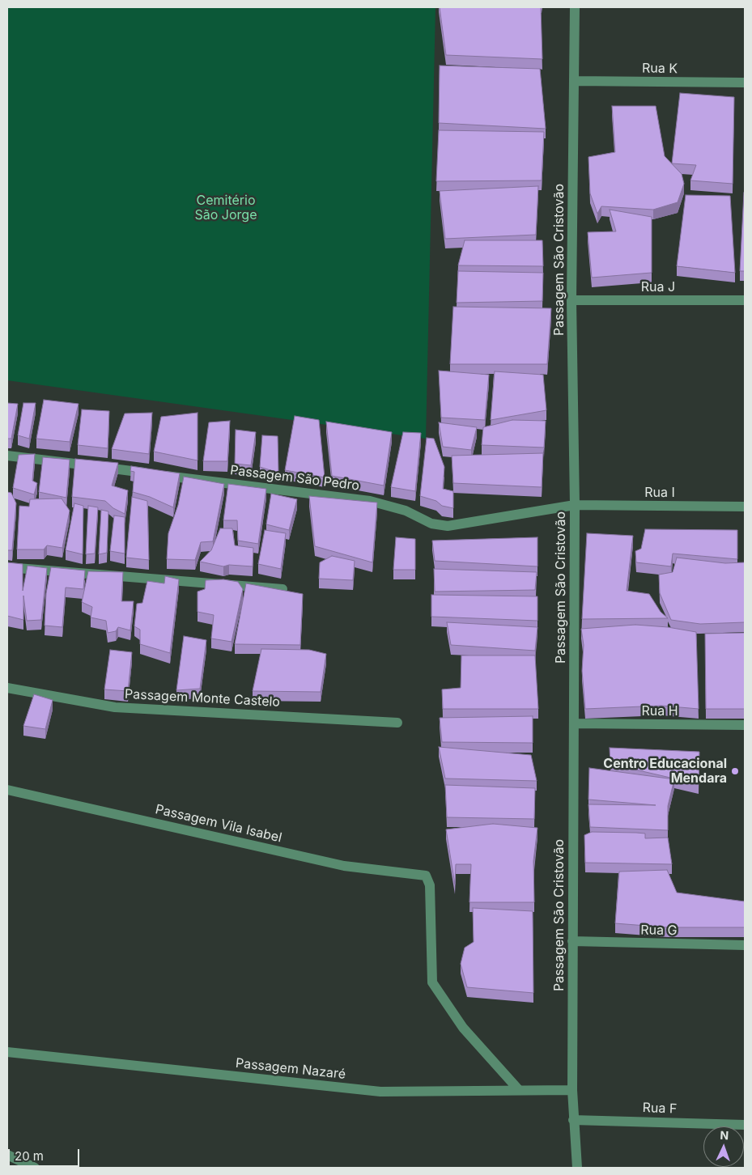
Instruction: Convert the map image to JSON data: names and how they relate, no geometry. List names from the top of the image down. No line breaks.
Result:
{"streets":{"street":["Rua K","Passagem São Cristovão","Rua J","Passagem São Pedro","Rua I","Passagem Monte Castelo","Rua H","Passagem Vila Isabel","Rua G","Passagem Nazaré","Rua F"]},"crossings":[["Rua K","Passagem São Cristovão"],["Passagem São Cristovão","Rua J"],["Passagem São Cristovão","Passagem São Pedro"],["Passagem São Cristovão","Rua I"],["Passagem São Cristovão","Rua H"],["Passagem São Cristovão","Rua G"],["Passagem São Cristovão","Passagem Nazaré"],["Passagem São Cristovão","Rua F"],["Passagem São Pedro","Rua I"],["Passagem Vila Isabel","Passagem Nazaré"]],"parks":["Cemitério São Jorge"],"places":["Centro Educacional Mendara"],"scale_bar":"20 m","north":"top"}
